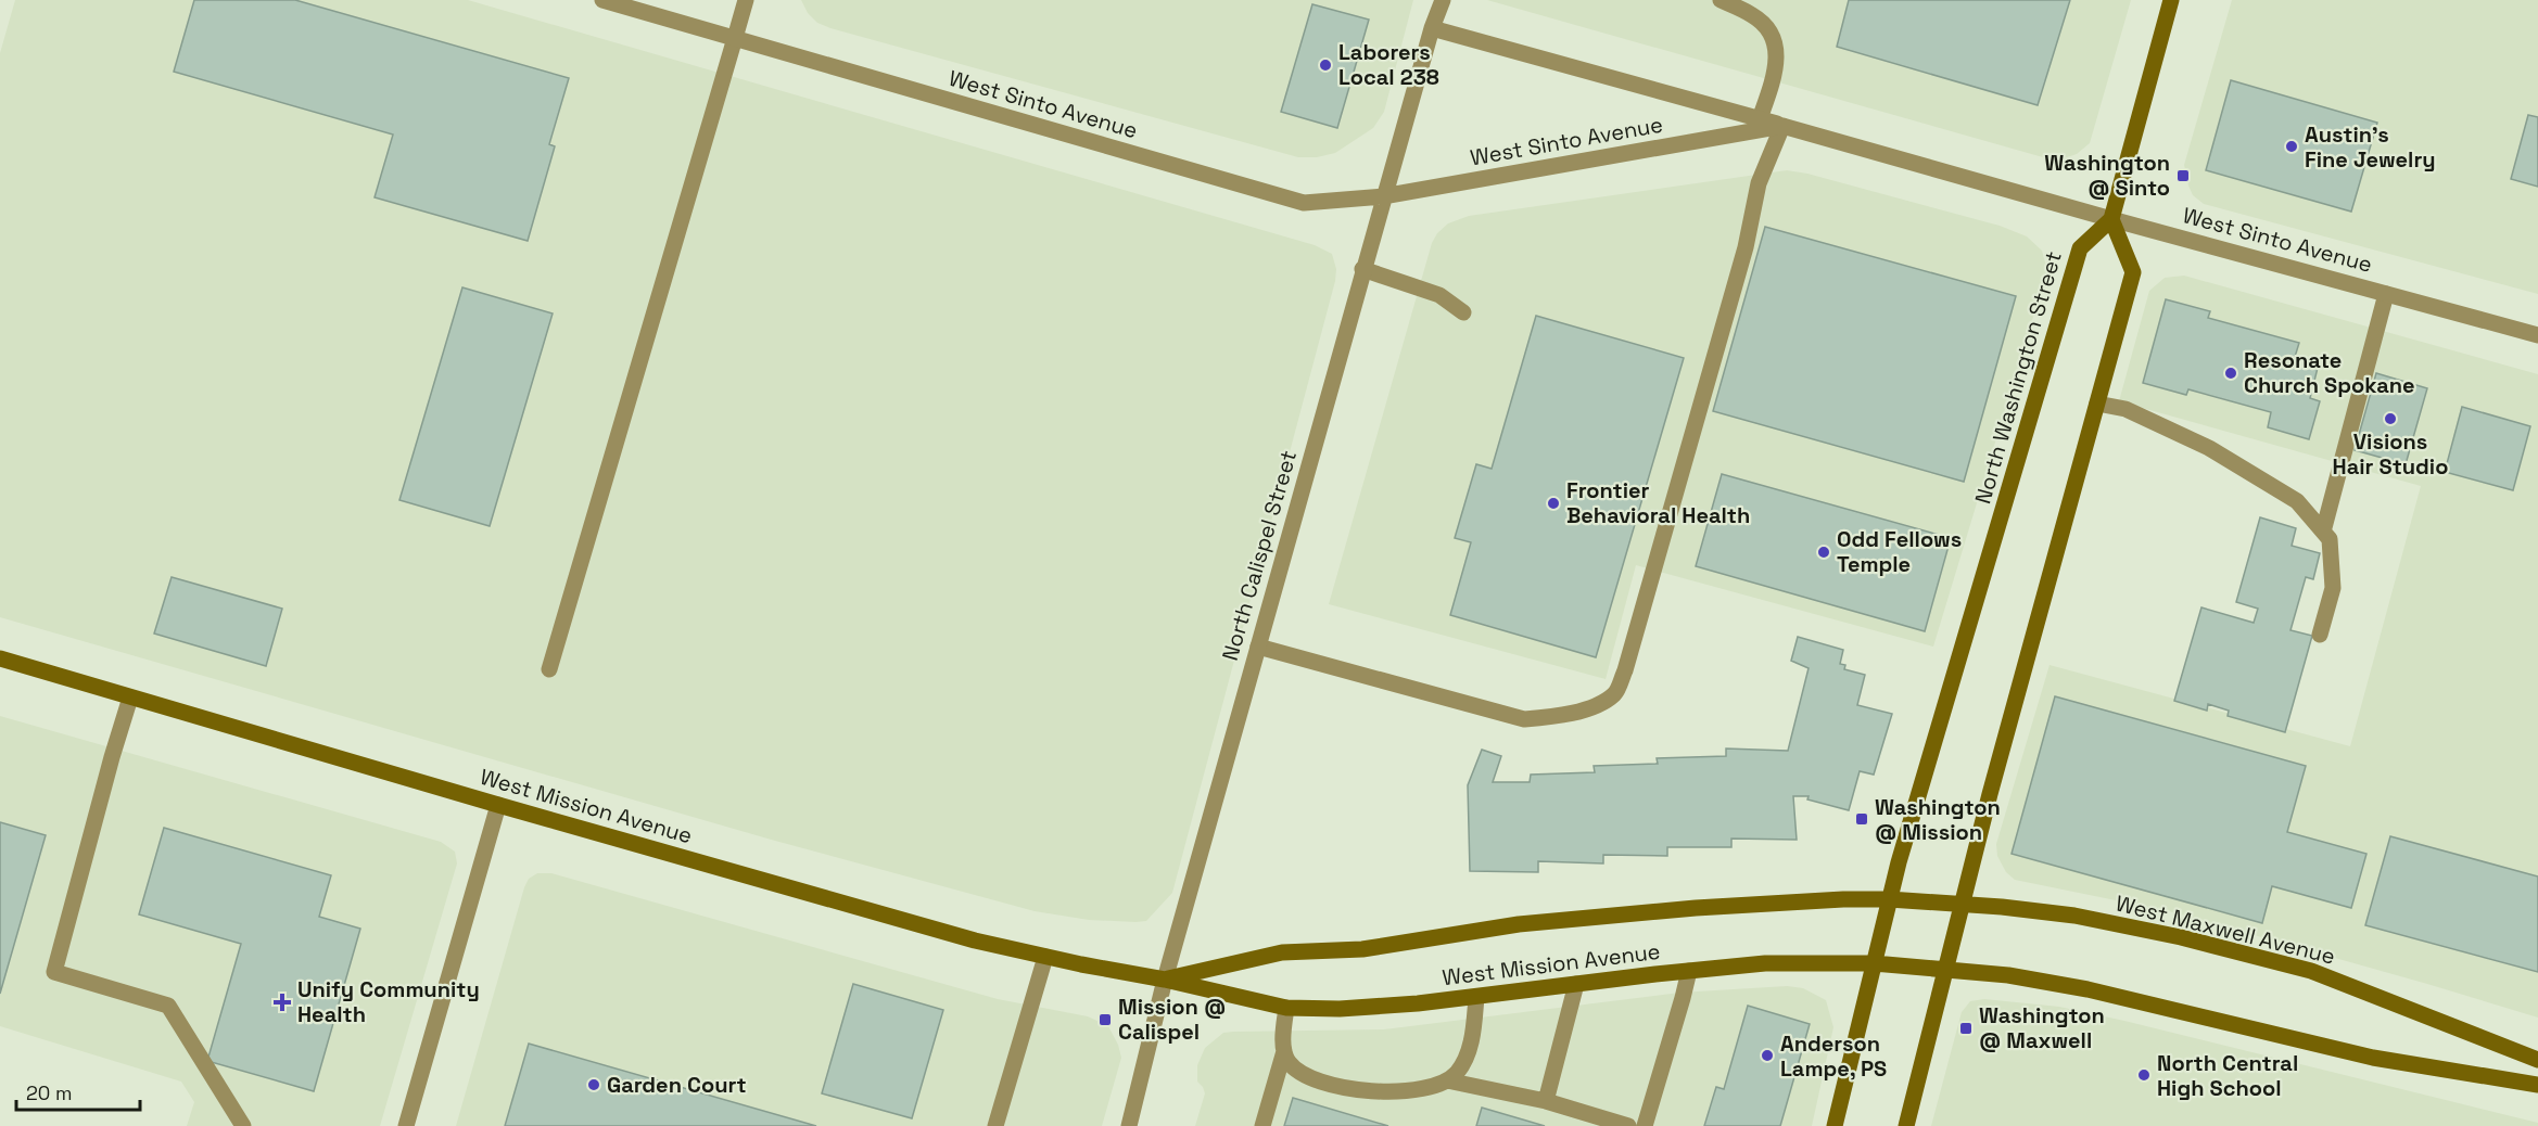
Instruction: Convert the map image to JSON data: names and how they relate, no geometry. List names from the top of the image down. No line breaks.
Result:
{"streets":{"main road":["North Washington Street","West Mission Avenue","West Maxwell Avenue"],"street":["West Sinto Avenue","North Calispel Street"]},"crossings":[["West Sinto Avenue","North Washington Street"],["West Sinto Avenue","North Calispel Street"],["North Washington Street","West Mission Avenue"],["North Washington Street","West Maxwell Avenue"],["North Calispel Street","West Mission Avenue"],["West Mission Avenue","West Maxwell Avenue"]],"places":{"other":["Laborers Local 238","Austin's Fine Jewelry","Resonate Church Spokane","Visions Hair Studio","Frontier Behavioral Health","Odd Fellows Temple","Anderson Lampe, PS","North Central High School","Garden Court"],"transit":["Washington @ Sinto","Washington @ Mission","Mission @ Calispel","Washington @ Maxwell"],"health":["Unify Community Health"]},"scale_bar":"20 m"}
